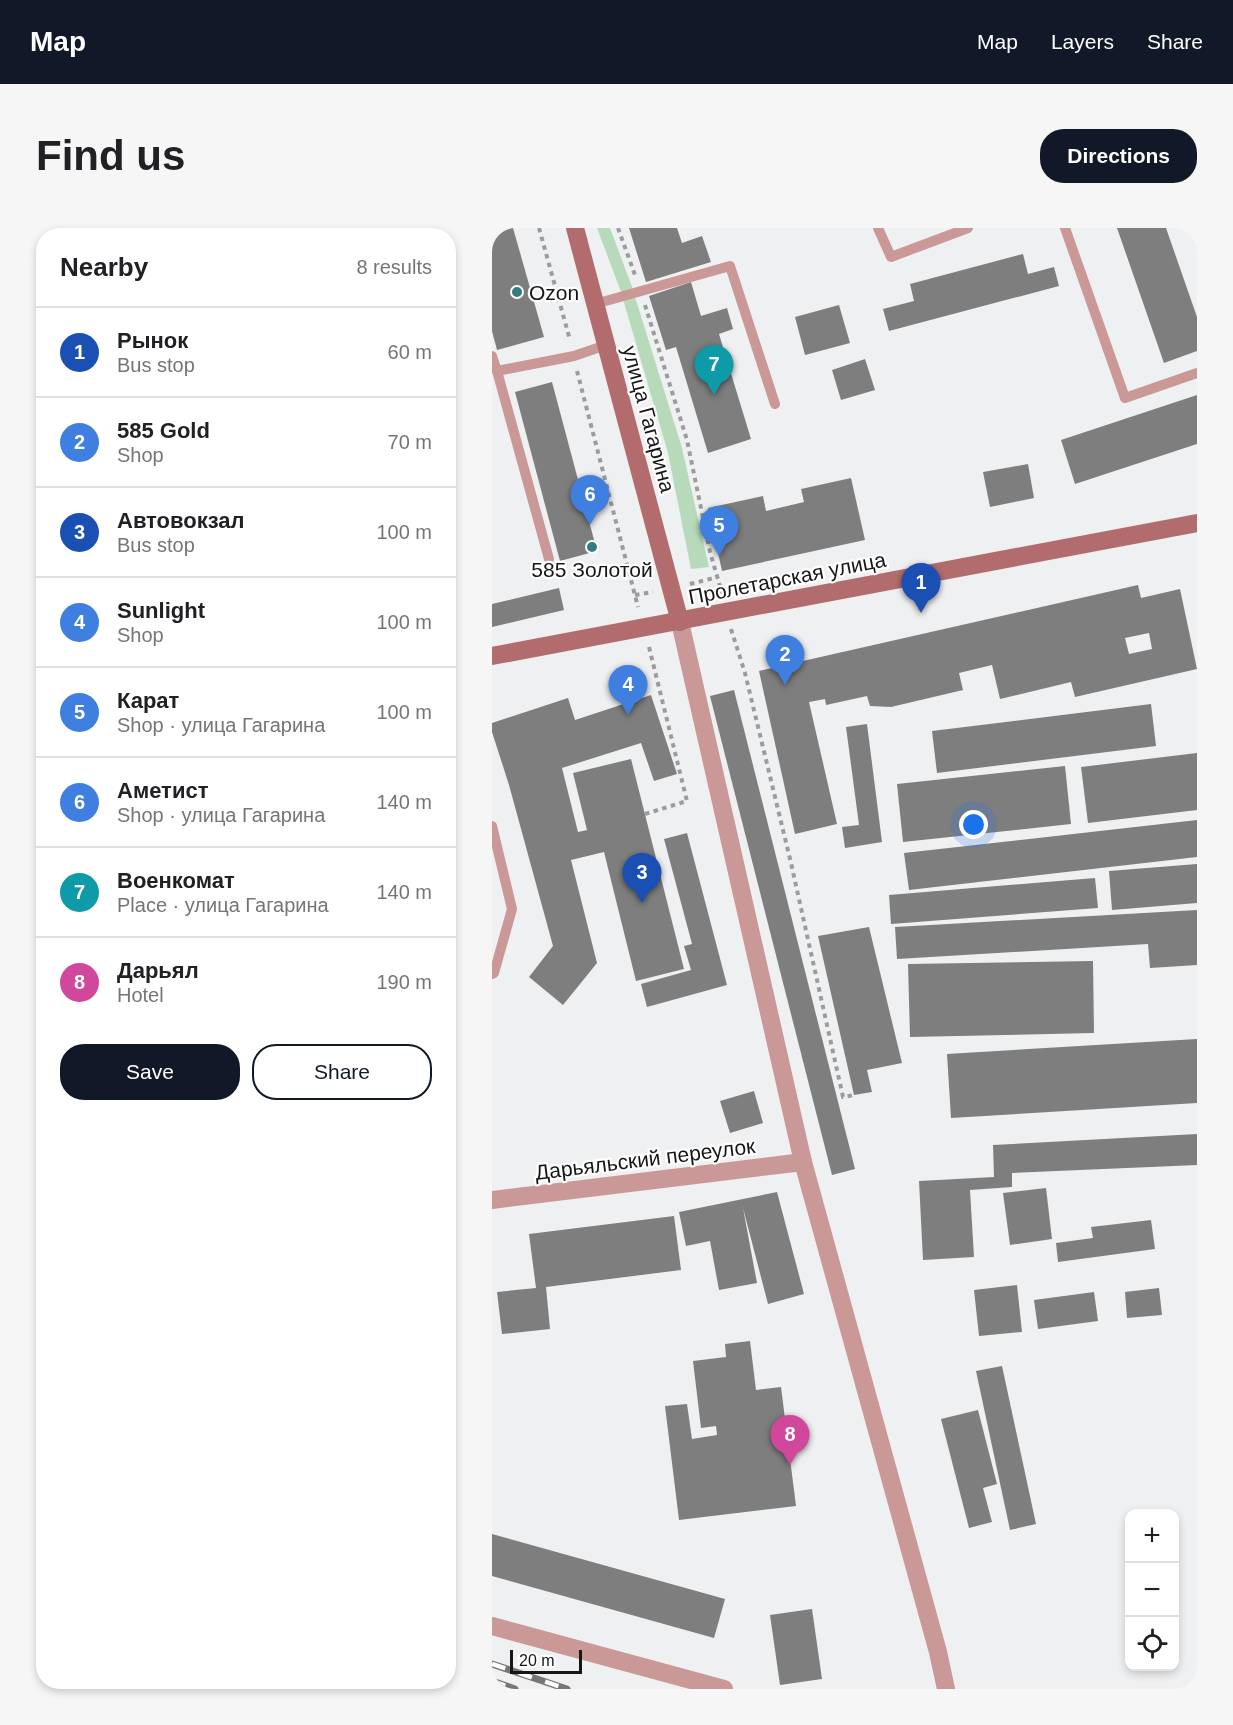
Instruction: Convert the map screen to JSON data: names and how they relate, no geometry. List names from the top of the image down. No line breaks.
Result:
{"streets":{"street":["улица Гагарина","Пролетарская улица","Дарьяльский переулок"]},"crossings":[["улица Гагарина","Пролетарская улица"]],"places":["Ozon","585 Золотой"],"scale_bar":"20 m","page":{"header":"Map","nav":["Map","Layers","Share"],"buttons":["Directions",["Save","Share"]],"title":"Find us","heading":["Nearby","8 results"],"list":[{"mark":"1","name":"Рынок","note":"Bus stop","value":"60 m"},{"mark":"2","name":"585 Gold","note":"Shop","value":"70 m"},{"mark":"3","name":"Автовокзал","note":"Bus stop","value":"100 m"},{"mark":"4","name":"Sunlight","note":"Shop","value":"100 m"},{"mark":"5","name":"Карат","note":"Shop · улица Гагарина","value":"100 m"},{"mark":"6","name":"Аметист","note":"Shop · улица Гагарина","value":"140 m"},{"mark":"7","name":"Военкомат","note":"Place · улица Гагарина","value":"140 m"},{"mark":"8","name":"Дарьял","note":"Hotel","value":"190 m"}],"pins":["7","6","5","1","2","4","3","8"],"map_buttons":["+","−"],"scale":"20 m"}}
